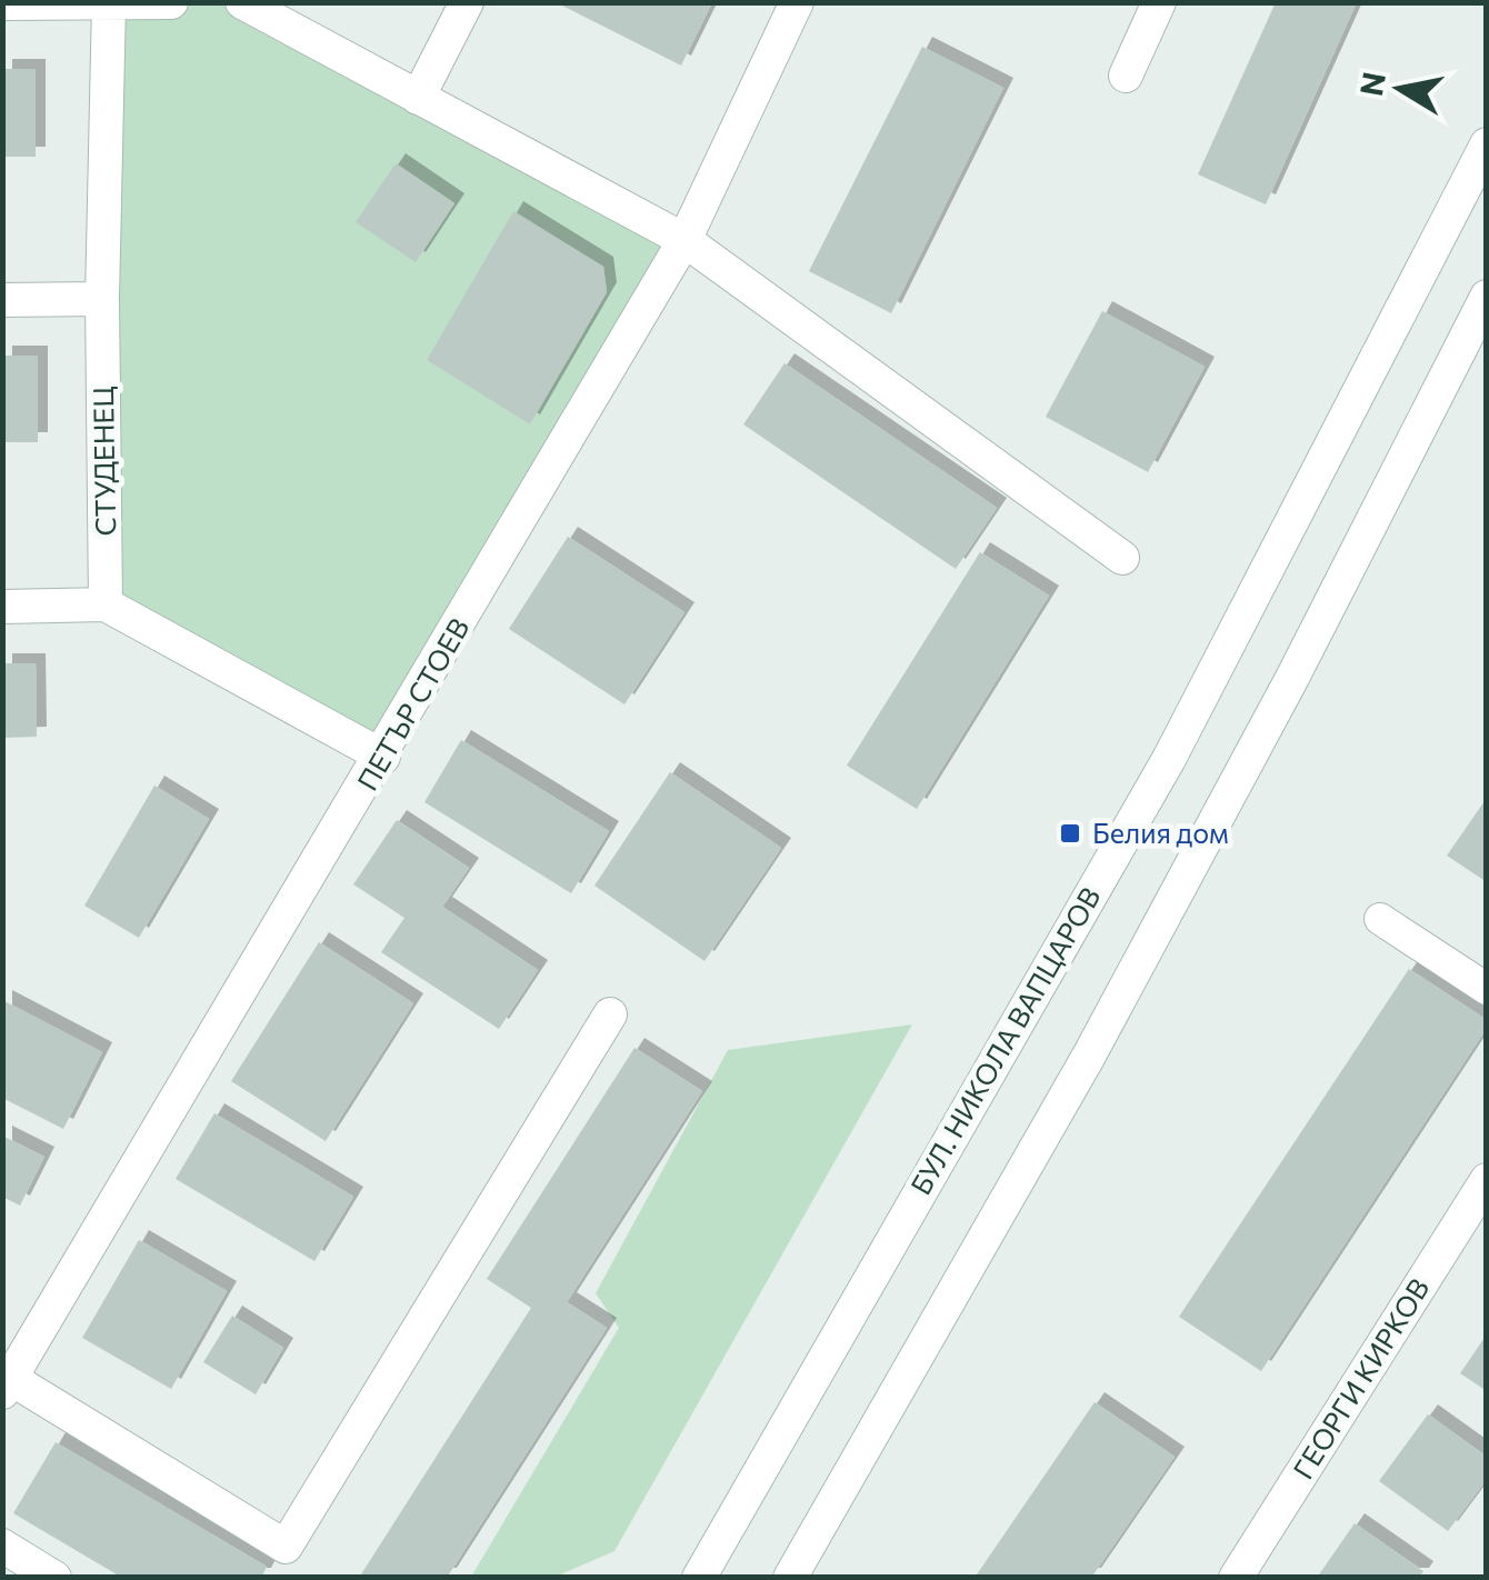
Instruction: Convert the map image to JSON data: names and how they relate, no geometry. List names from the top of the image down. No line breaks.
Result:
{"streets":{"street":["СТУДЕНЕЦ","ПЕТЪР СТОЕВ","БУЛ. НИКОЛА ВАПЦАРОВ","ГЕОРГИ КИРКОВ"]},"places":{"transit":["Белия дом"]},"north":"left"}
